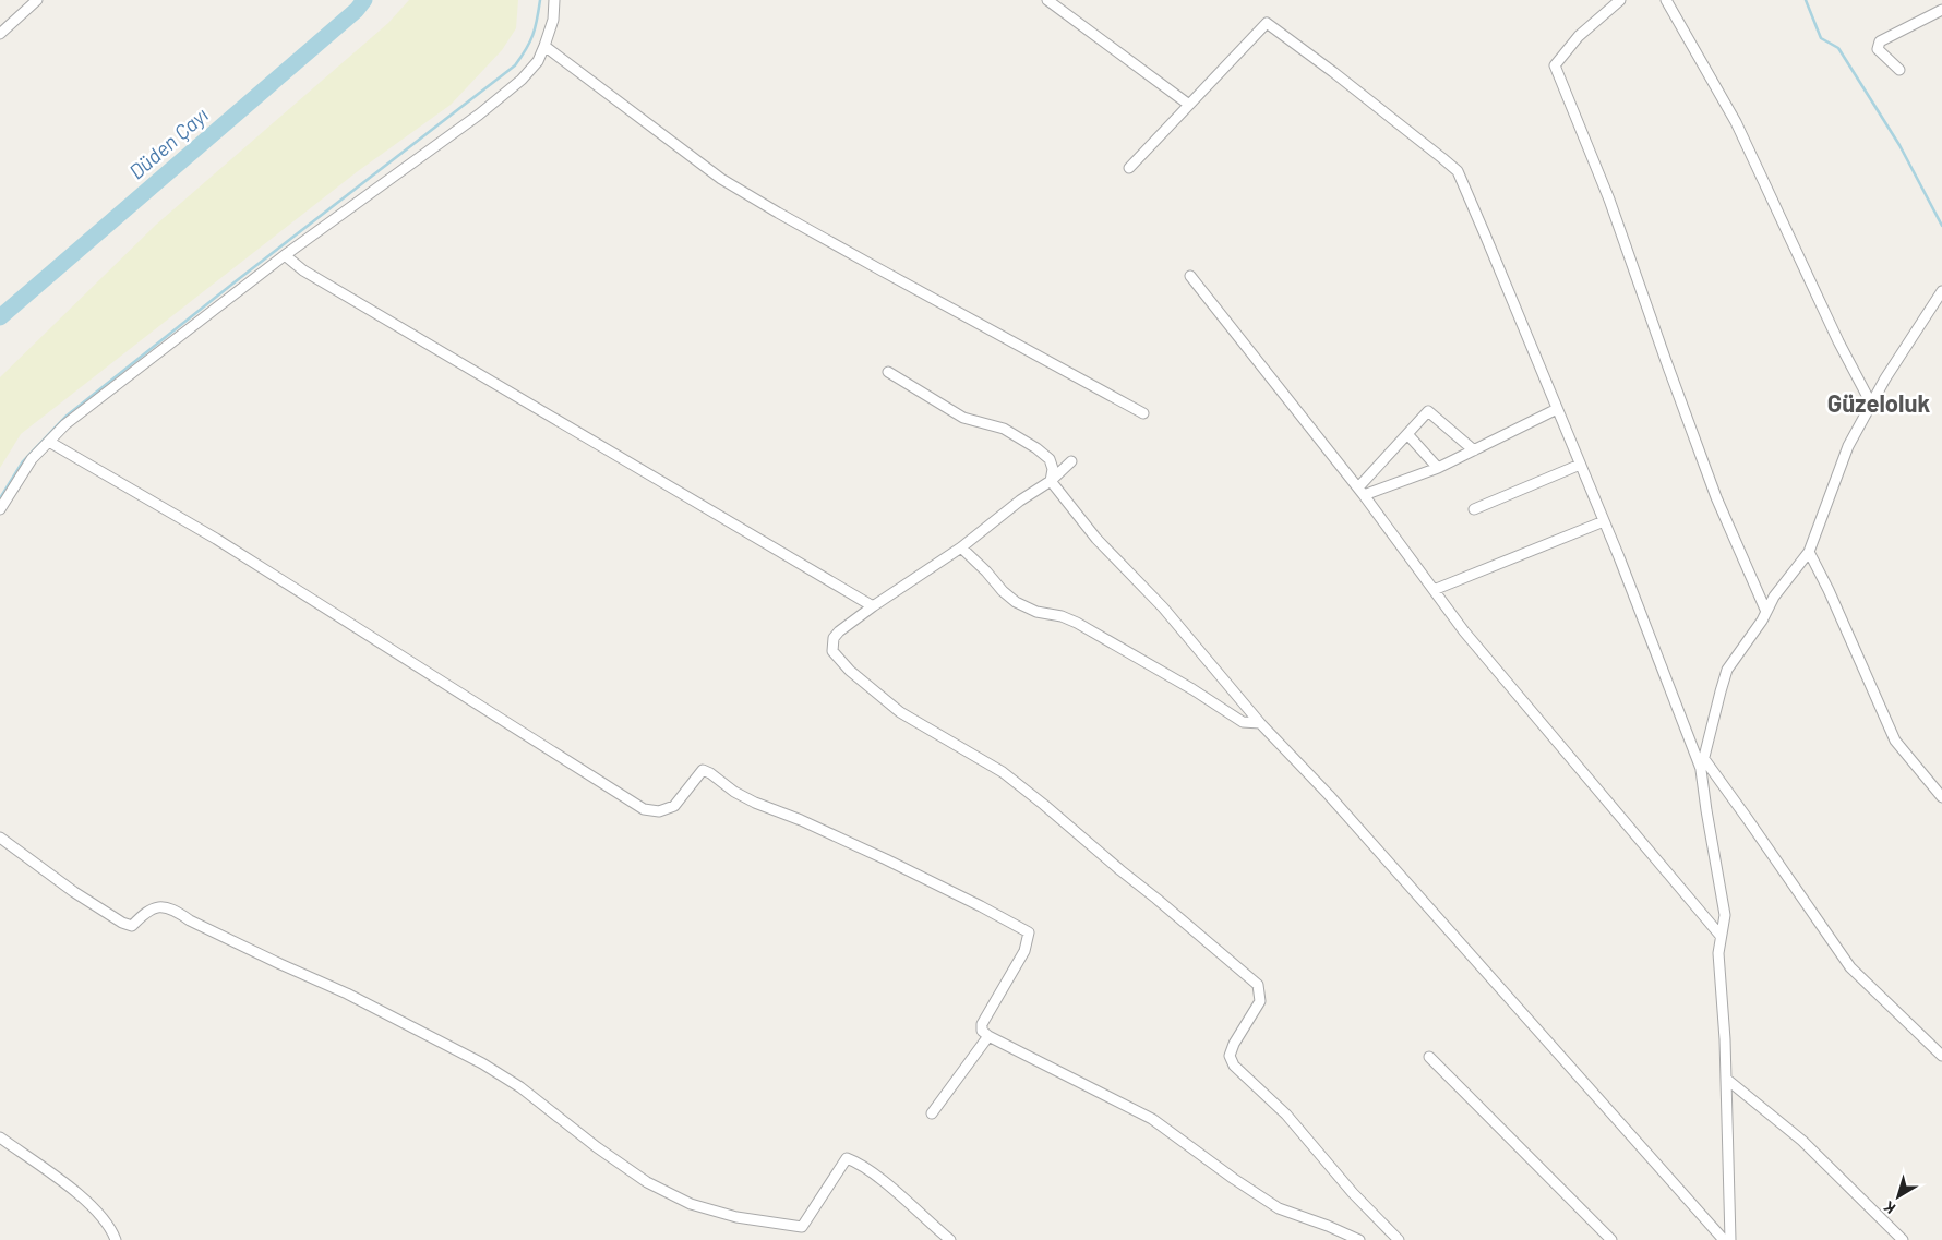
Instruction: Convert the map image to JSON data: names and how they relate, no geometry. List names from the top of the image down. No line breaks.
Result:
{"districts":["Güzeloluk"],"water":["Düden Çayı"],"north":"bottom left"}
